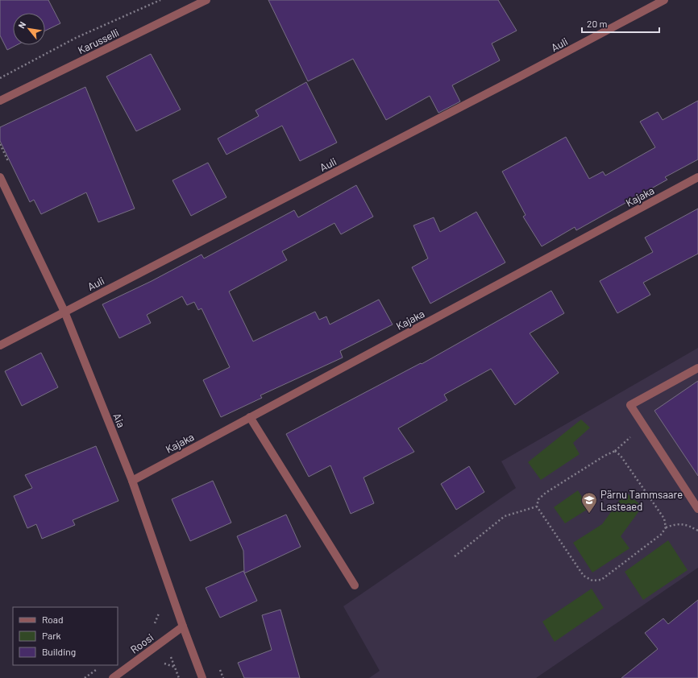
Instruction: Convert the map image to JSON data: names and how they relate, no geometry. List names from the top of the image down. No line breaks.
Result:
{"streets":{"street":["Karusselli","Auli","Kajaka","Aia","Roosi"]},"crossings":[["Auli","Aia"],["Kajaka","Aia"],["Aia","Roosi"]],"places":{"school or university":["Pärnu Tammsaare Lasteaed"]},"legend":["Road","Park","Building"],"scale_bar":"20 m","north":"top left"}
